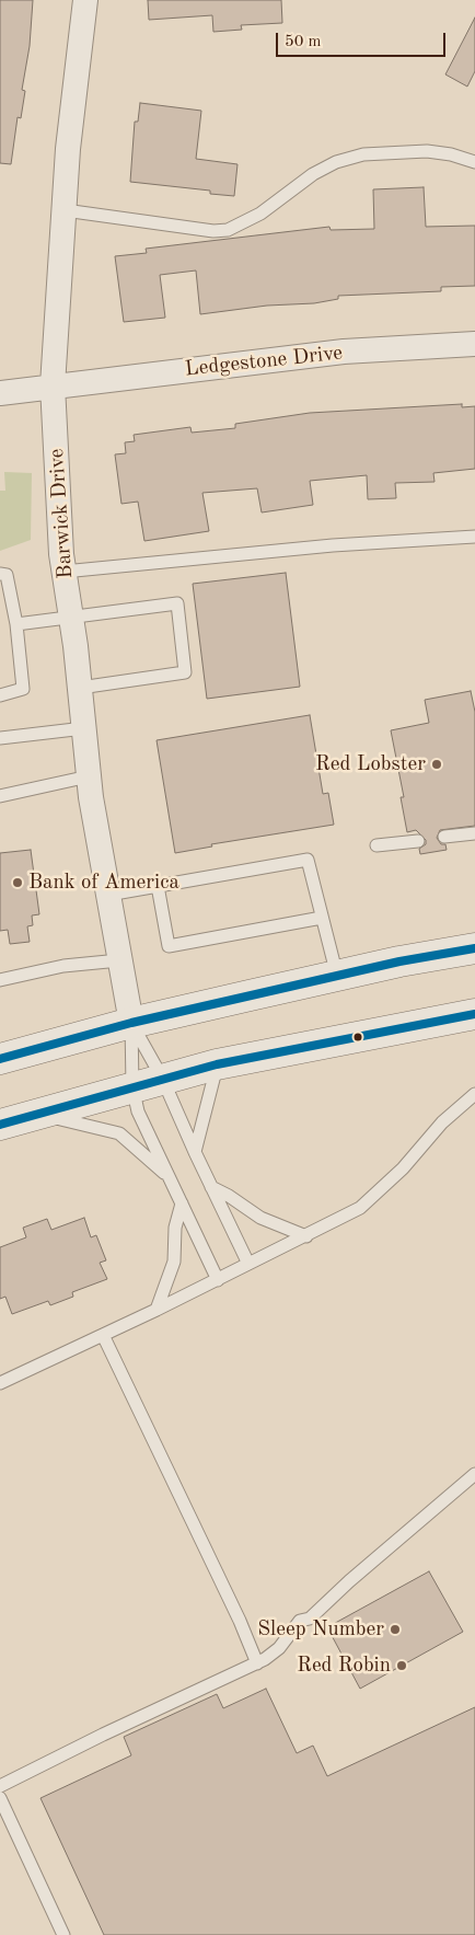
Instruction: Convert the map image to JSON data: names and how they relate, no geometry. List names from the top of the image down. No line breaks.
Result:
{"streets":{"street":["Ledgestone Drive","Barwick Drive"]},"crossings":[["Ledgestone Drive","Barwick Drive"]],"places":["Red Lobster","Bank of America","Sleep Number","Red Robin"],"scale_bar":"50 m"}
